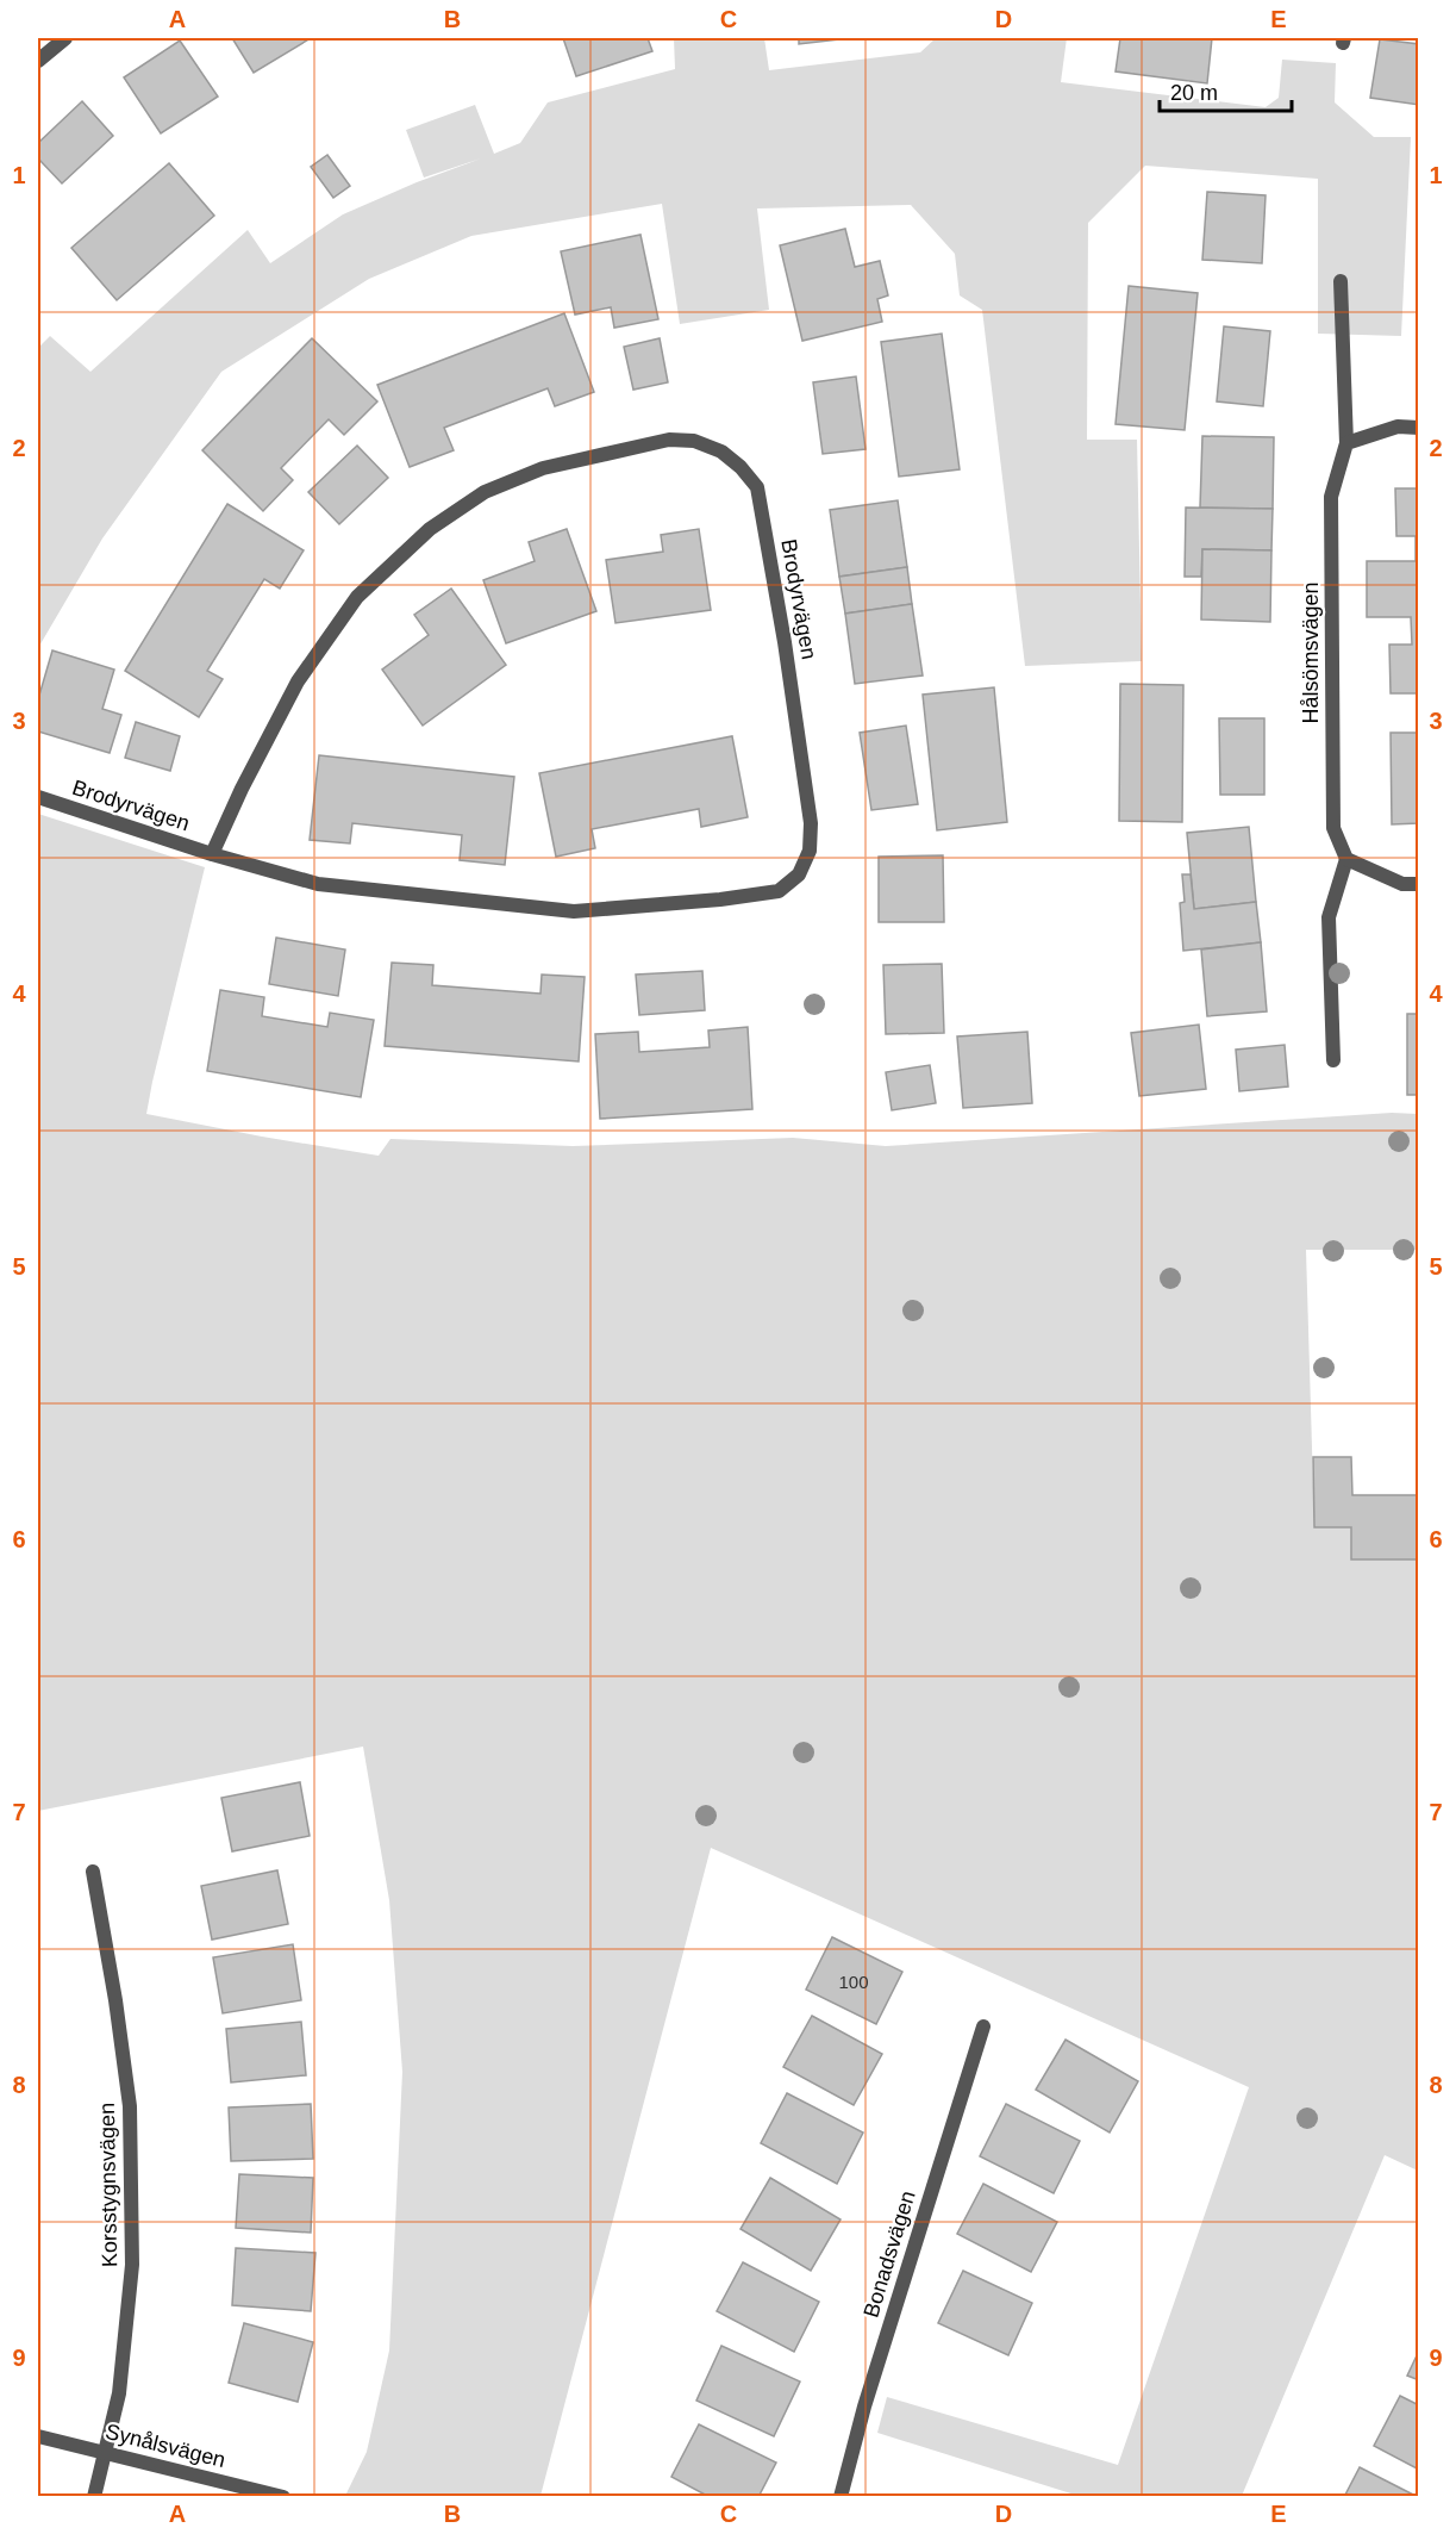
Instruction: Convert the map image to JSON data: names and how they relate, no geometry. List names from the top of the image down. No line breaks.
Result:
{"streets":{"street":["Brodyrvägen","Hålsömsvägen","Korsstygnsvägen","Bonadsvägen","Synålsvägen"]},"crossings":[["Korsstygnsvägen","Synålsvägen"]],"house_numbers":["100"],"scale_bar":"20 m","grid":{"columns":["A","B","C","D","E"],"rows":["1","2","3","4","5","6","7","8","9"]}}
